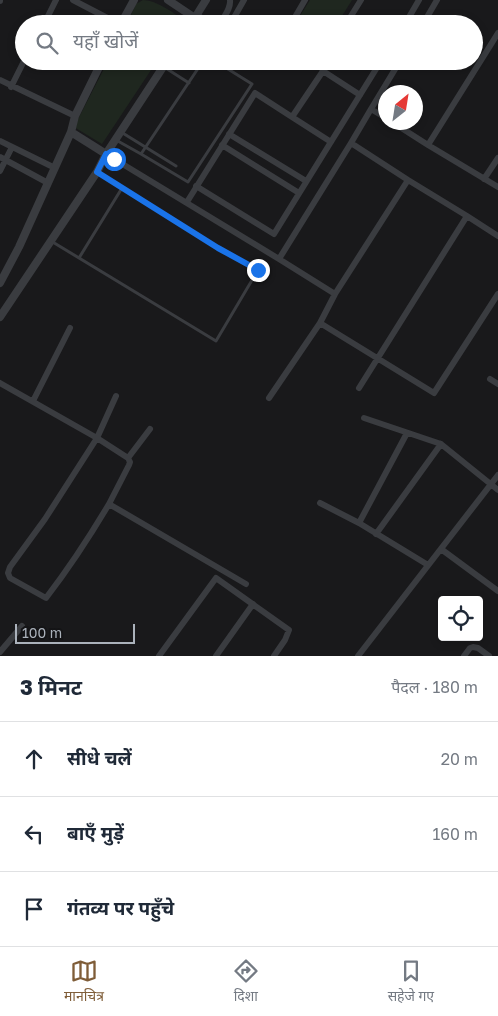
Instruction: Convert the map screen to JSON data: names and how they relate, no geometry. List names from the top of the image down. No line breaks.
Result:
{"scale_bar":"100 m","north":"top right","page":{"search":"यहाँ खोजें","scale":"100 m","heading":["3 मिनट","पैदल · 180 m"],"list":[["सीधे चलें","20 m"],["बाएँ मुड़ें","160 m"],"गंतव्य पर पहुँचे"],"nav":["मानचित्र","दिशा","सहेजे गए"]}}
